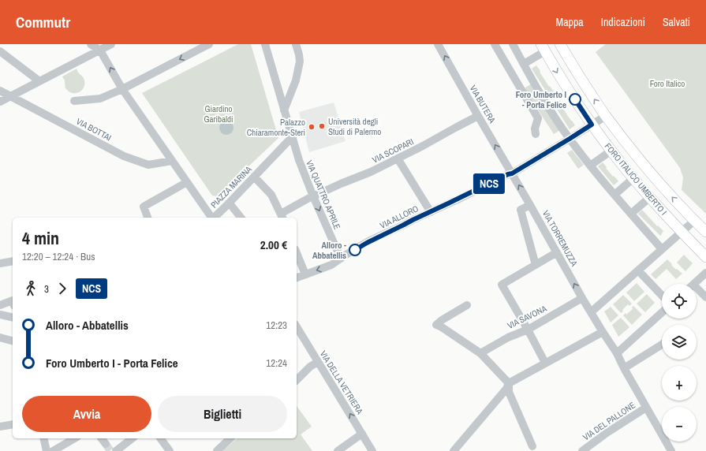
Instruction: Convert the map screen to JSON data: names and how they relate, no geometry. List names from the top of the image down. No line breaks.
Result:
{"streets":{"main road":["FORO ITALICO UMBERTO I"],"street":["VIA BUTERA","VIA BOTTAI","VIA SCOPARI","PIAZZA MARINA","VIA QUATTRO APRILE","VIA ALLORO","VIA TORREMUZZA","VIA SAVONA","VIA DELLA VETRIERA","VIA DEL PALLONE"]},"crossings":[["VIA BUTERA","VIA SCOPARI"],["VIA BUTERA","VIA ALLORO"],["VIA BUTERA","VIA TORREMUZZA"],["VIA BOTTAI","PIAZZA MARINA"],["VIA SCOPARI","VIA QUATTRO APRILE"],["FORO ITALICO UMBERTO I","VIA ALLORO"],["PIAZZA MARINA","VIA QUATTRO APRILE"],["VIA QUATTRO APRILE","VIA ALLORO"],["VIA ALLORO","VIA TORREMUZZA"],["VIA TORREMUZZA","VIA SAVONA"],["VIA TORREMUZZA","VIA DEL PALLONE"]],"one_way":["VIA DELLA VETRIERA"],"parks":["Foro Italico","Giardino Garibaldi"],"places":["Foro Umberto I - Porta Felice","Università degli Studi di Palermo","Palazzo Chiaramonte-Steri","Alloro - Abbatellis"],"lines":["bus line NCS"],"page":{"header":"Commutr","nav":["Mappa","Indicazioni","Salvati"],"on_map":"NCS","heading":["4 min","12:20 – 12:24 · Bus","2.00 €"],"legs":["3","NCS"],"map_buttons":["+","−"],"list":[{"name":"Alloro - Abbatellis","value":"12:23"},{"name":"Foro Umberto I - Porta Felice","value":"12:24"}],"buttons":["Avvia","Biglietti"]}}
